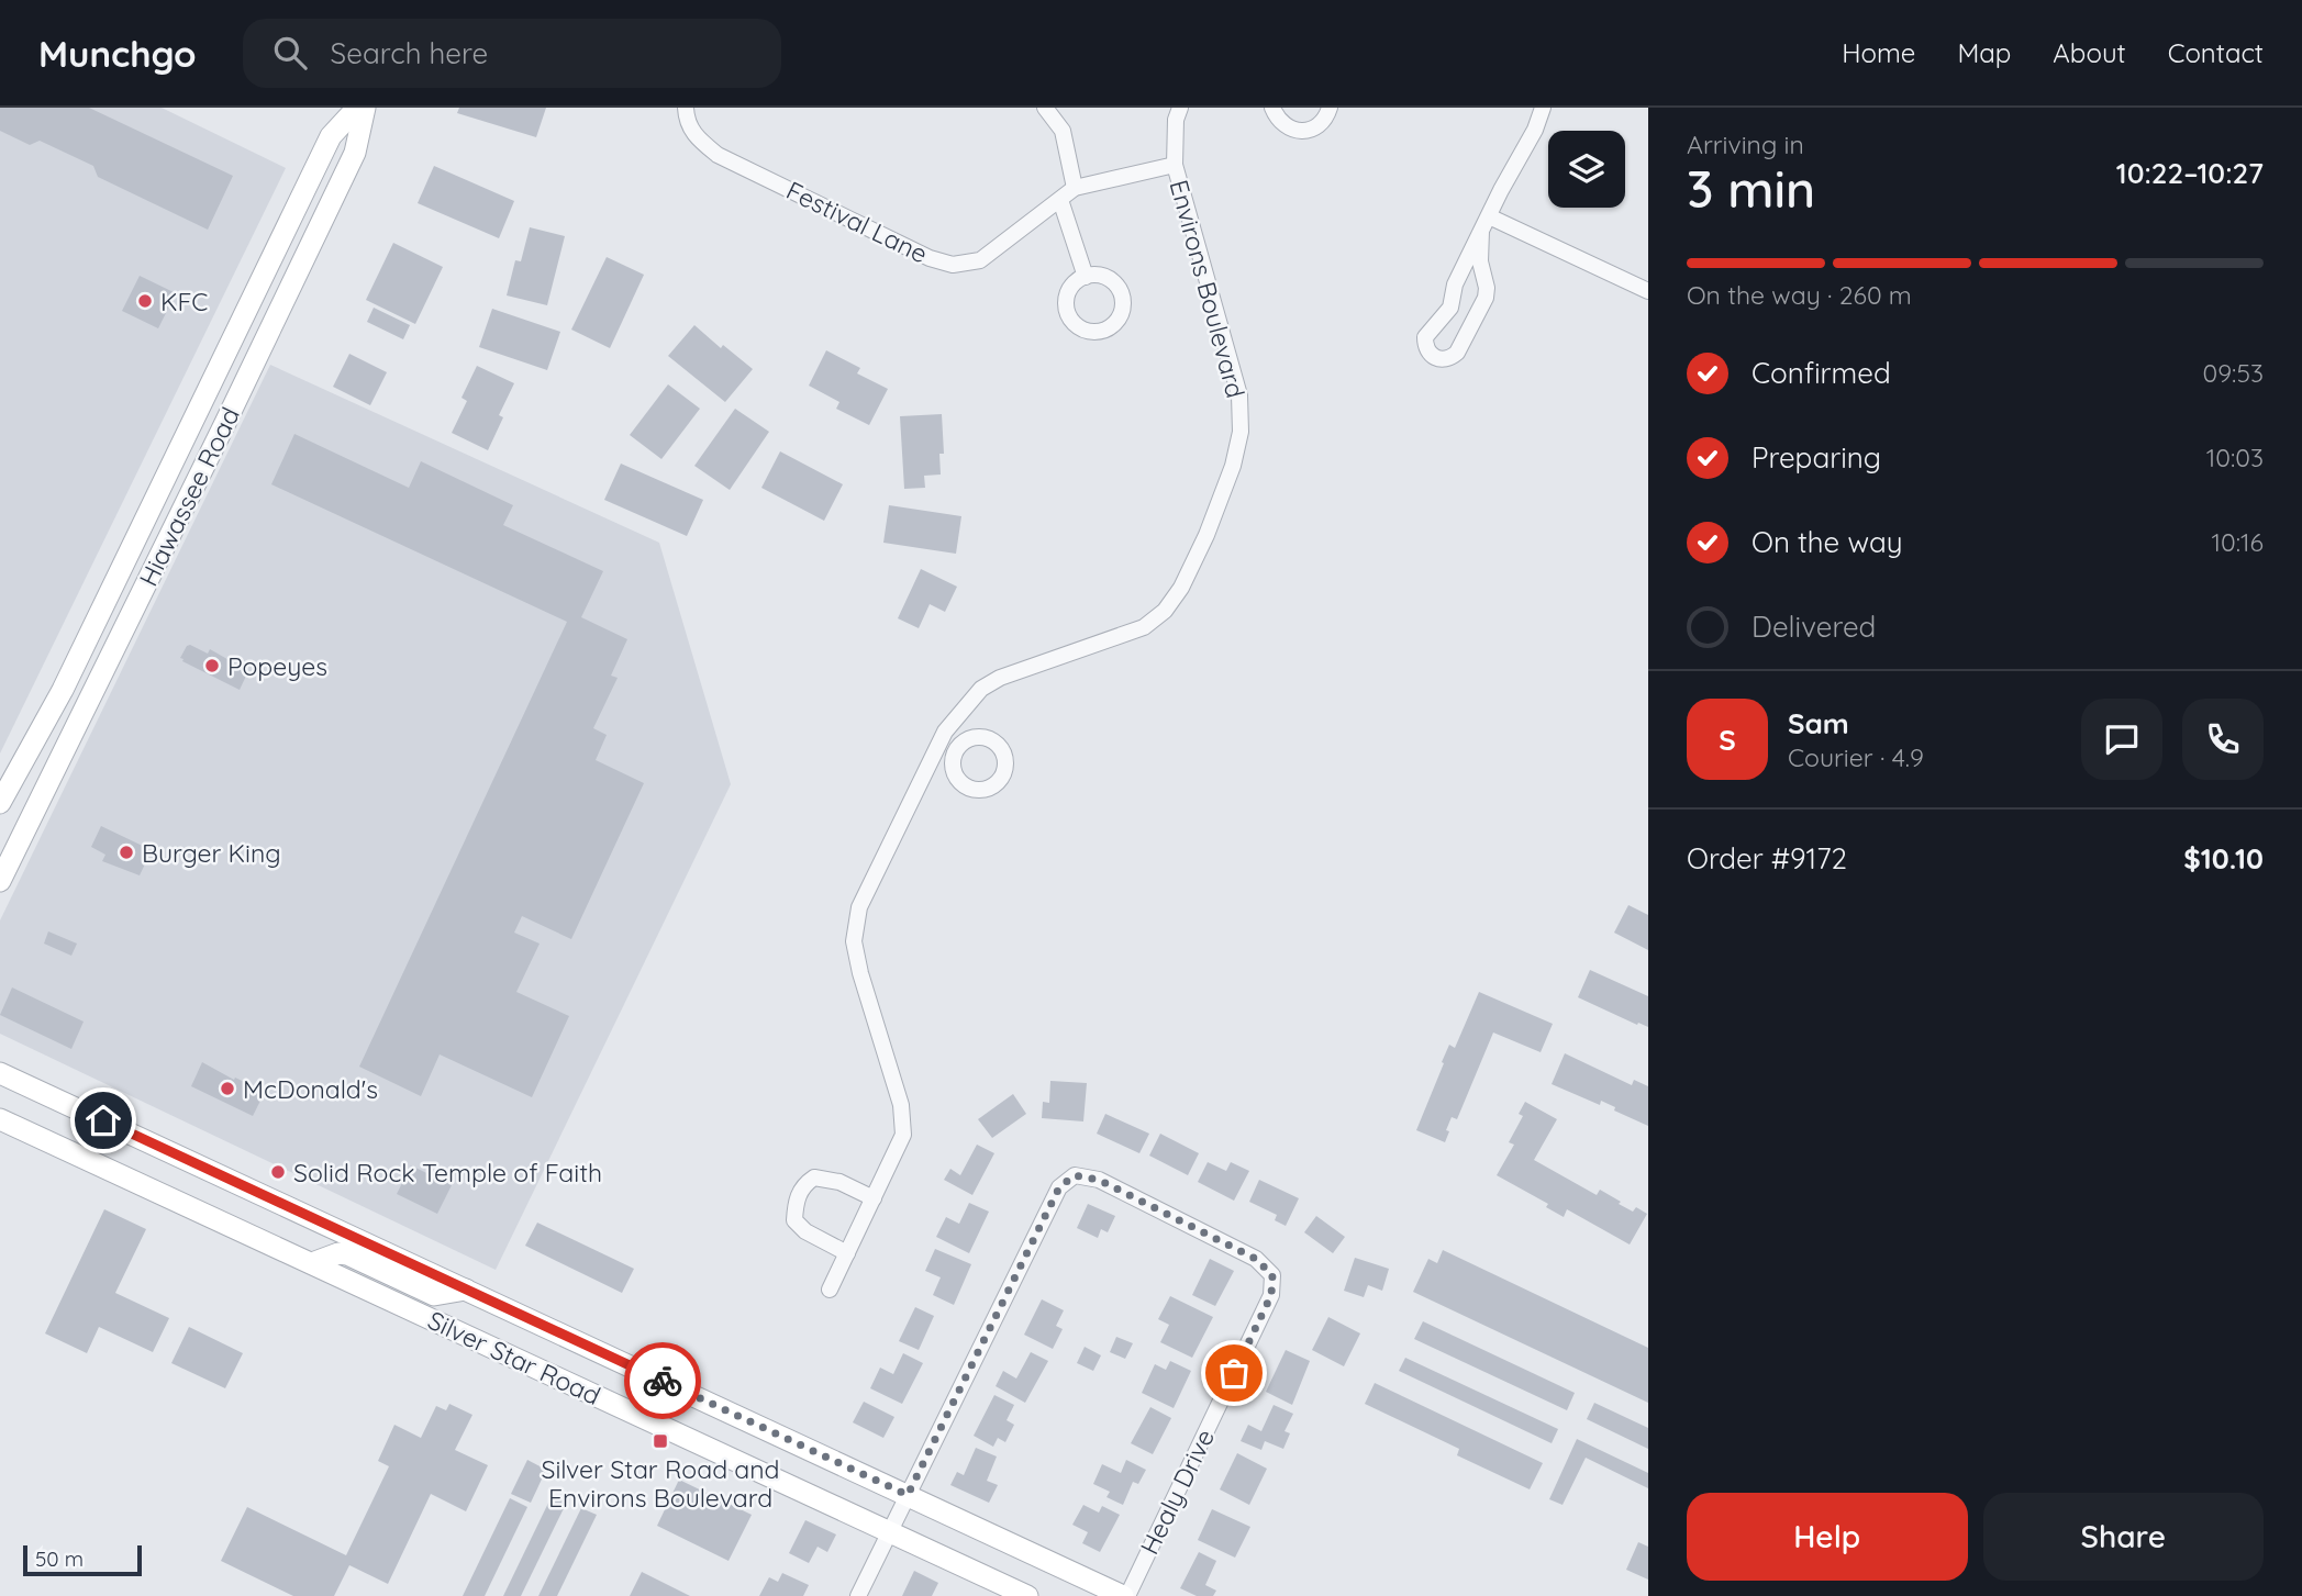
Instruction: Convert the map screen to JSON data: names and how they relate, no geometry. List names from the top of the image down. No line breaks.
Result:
{"streets":{"main road":["Hiawassee Road","Silver Star Road"],"street":["Festival Lane","Environs Boulevard","Healy Drive"]},"crossings":[["Festival Lane","Environs Boulevard"],["Silver Star Road","Healy Drive"]],"places":{"other":["KFC","Popeyes","Burger King","McDonald's","Solid Rock Temple of Faith"],"transit":["Silver Star Road and Environs Boulevard"]},"scale_bar":"50 m","page":{"header":"Munchgo","search":"Search here","nav":["Home","Map","About","Contact"],"heading":["3 min","Arriving in","10:22–10:27"],"panel":["Sam","Courier · 4.9","Order #9172","$10.10"],"bar":"On the way · 260 m","list":[["Confirmed","09:53"],["Preparing","10:03"],["On the way","10:16"],"Delivered"],"round":"S","buttons":["Help","Share"],"scale":"50 m"}}
